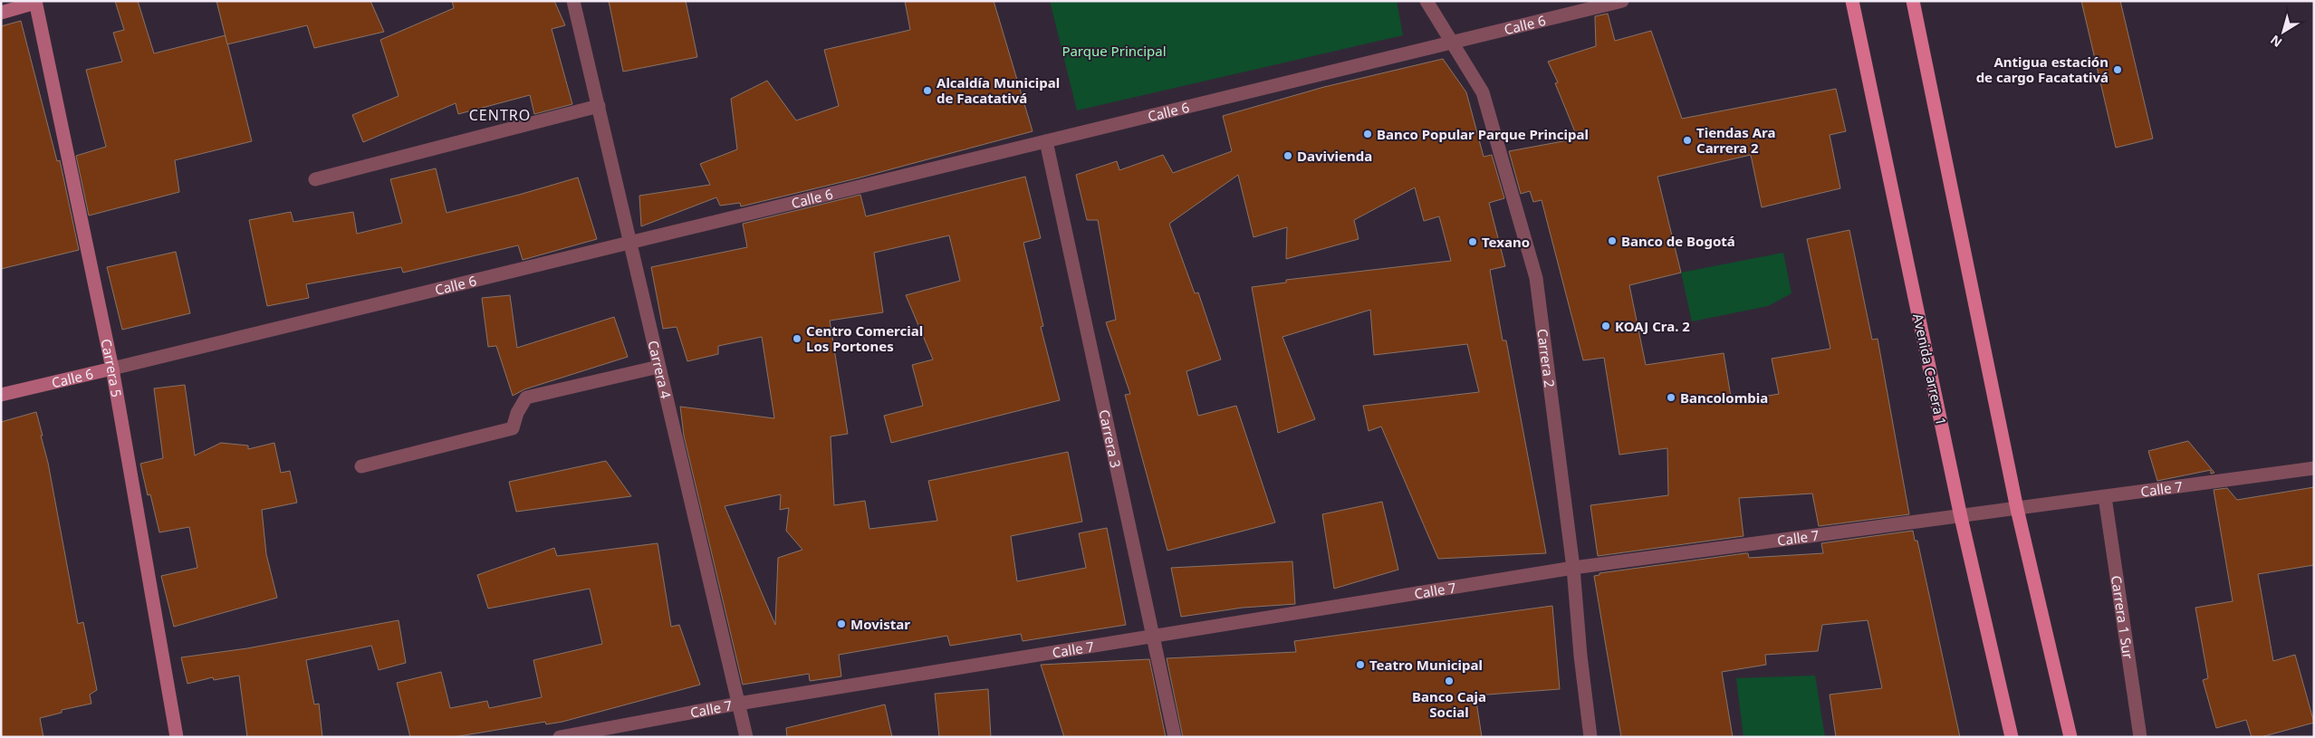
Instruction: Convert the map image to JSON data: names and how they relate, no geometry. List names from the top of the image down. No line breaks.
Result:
{"streets":{"main road":["Calle 6","Carrera 5","Avenida Carrera 1"],"street":["Carrera 2","Carrera 4","Carrera 3","Calle 7","Carrera 1 Sur"]},"crossings":[["Calle 6","Carrera 2"],["Calle 6","Carrera 5"],["Calle 6","Carrera 4"],["Calle 6","Carrera 3"],["Carrera 2","Calle 7"],["Carrera 4","Calle 7"],["Avenida Carrera 1","Calle 7"],["Carrera 3","Calle 7"],["Calle 7","Carrera 1 Sur"]],"districts":["CENTRO"],"parks":["Parque Principal"],"places":["Antigua estación de cargo Facatativá","Alcaldía Municipal de Facatativá","Banco Popular Parque Principal","Tiendas Ara Carrera 2","Davivienda","Banco de Bogotá","Texano","KOAJ Cra. 2","Centro Comercial Los Portones","Bancolombia","Movistar","Teatro Municipal","Banco Caja Social"],"north":"bottom left"}
